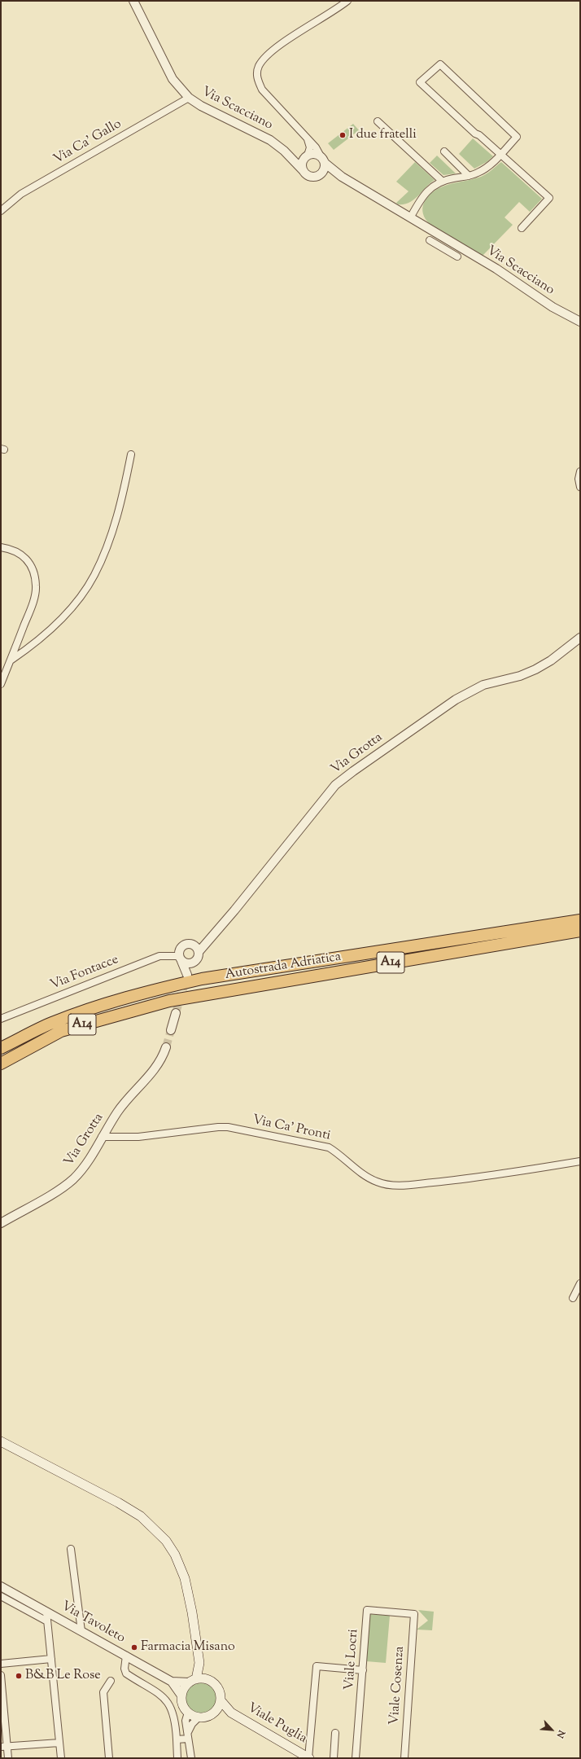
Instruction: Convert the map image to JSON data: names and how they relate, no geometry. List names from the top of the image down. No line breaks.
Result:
{"streets":{"highway":["A14","Autostrada Adriatica"],"main road":["Viale Puglia"],"street":["Via Scacciano","Via Ca' Gallo","Via Grotta","Via Fontacce","Via Ca' Pronti","Via Tavoleto","Viale Locri","Viale Cosenza"]},"crossings":[["Via Scacciano","Via Ca' Gallo"],["Via Grotta","Via Fontacce"],["Via Grotta","Via Ca' Pronti"],["Via Tavoleto","Viale Puglia"],["Viale Locri","Viale Cosenza"]],"places":["I due fratelli","Farmacia Misano","B&B Le Rose"],"north":"bottom right"}
